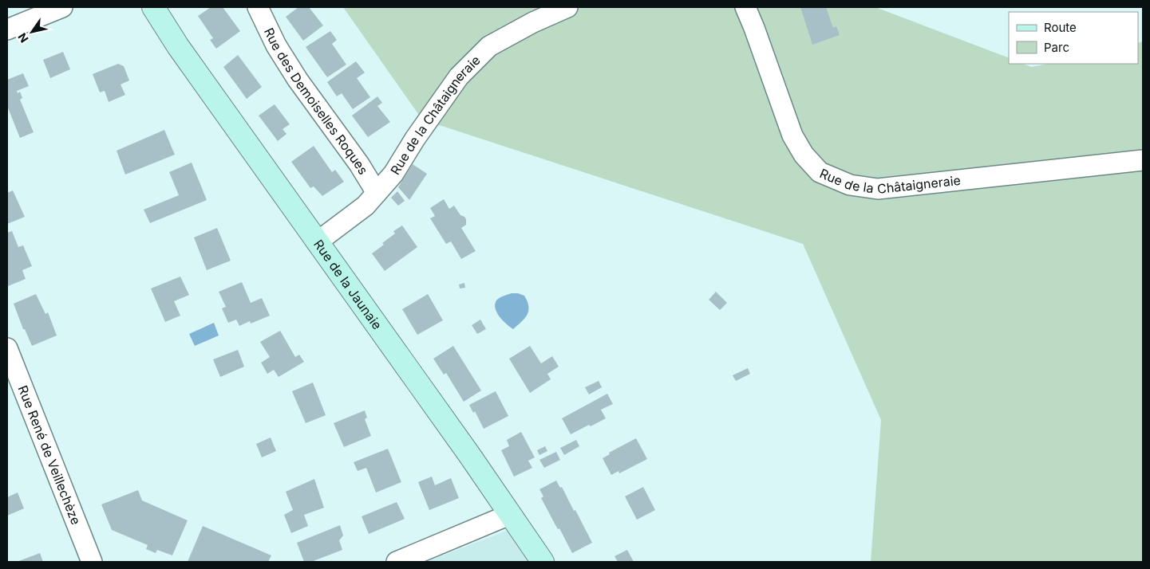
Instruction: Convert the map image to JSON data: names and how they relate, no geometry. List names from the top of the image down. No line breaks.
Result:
{"streets":{"main road":["Rue de la Jaunaie"],"street":["Rue des Demoiselles Roques","Rue de la Châtaigneraie","Rue René de Veillechèze"]},"crossings":[["Rue des Demoiselles Roques","Rue de la Châtaigneraie"],["Rue de la Châtaigneraie","Rue de la Jaunaie"]],"legend":["Route","Parc"],"north":"bottom left"}
